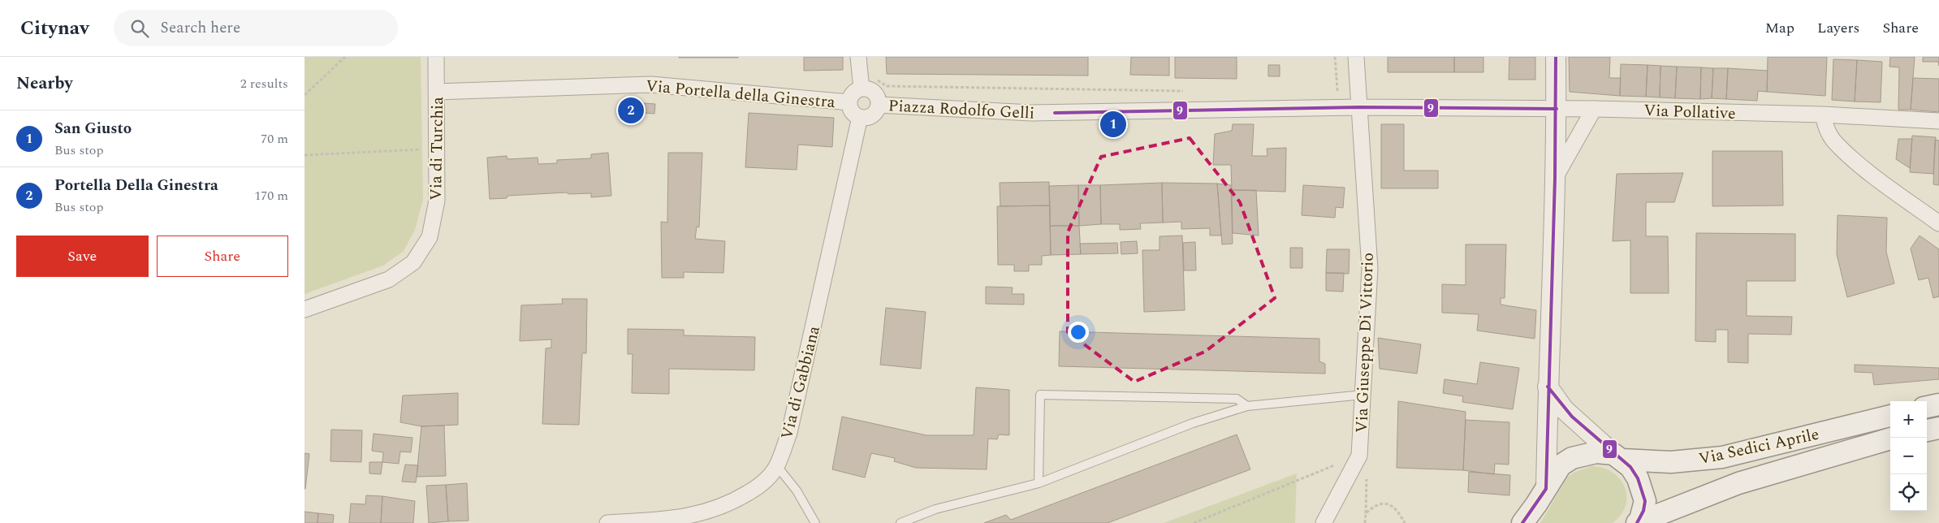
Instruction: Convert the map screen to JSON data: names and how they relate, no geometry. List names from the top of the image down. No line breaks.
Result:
{"streets":{"main road":["Via Sedici Aprile"],"street":["Via Portella della Ginestra","Piazza Rodolfo Gelli","Via Pollative","Via di Turchia","Via Giuseppe Di Vittorio","Via di Gabbiana"]},"crossings":[["Via Portella della Ginestra","Piazza Rodolfo Gelli"],["Via Portella della Ginestra","Via di Turchia"],["Via Portella della Ginestra","Via di Gabbiana"],["Piazza Rodolfo Gelli","Via Pollative"],["Piazza Rodolfo Gelli","Via Giuseppe Di Vittorio"],["Piazza Rodolfo Gelli","Via di Gabbiana"]],"lines":["transit line 9"],"page":{"header":"Citynav","search":"Search here","nav":["Map","Layers","Share"],"heading":["Nearby","2 results"],"pins":["2","1"],"list":[{"mark":"1","name":"San Giusto","note":"Bus stop","value":"70 m"},{"mark":"2","name":"Portella Della Ginestra","note":"Bus stop","value":"170 m"}],"buttons":["Save","Share"],"map_buttons":["+","−"]}}
